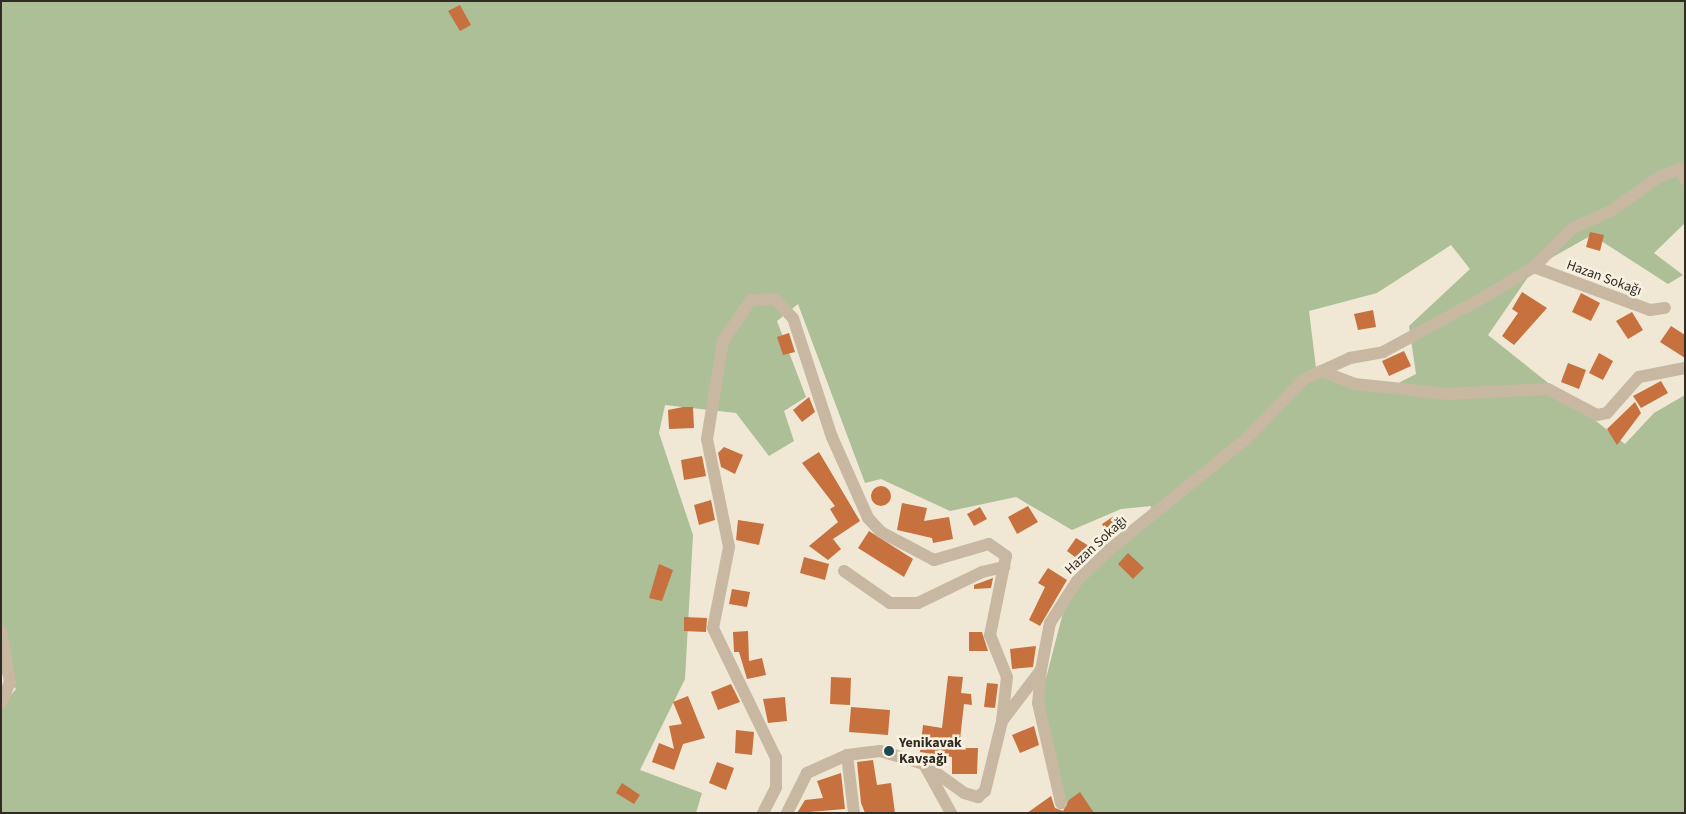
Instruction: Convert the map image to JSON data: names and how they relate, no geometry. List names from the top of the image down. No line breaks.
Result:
{"streets":{"street":["Hazan Sokağı"]},"places":["Yenikavak Kavşağı"]}
